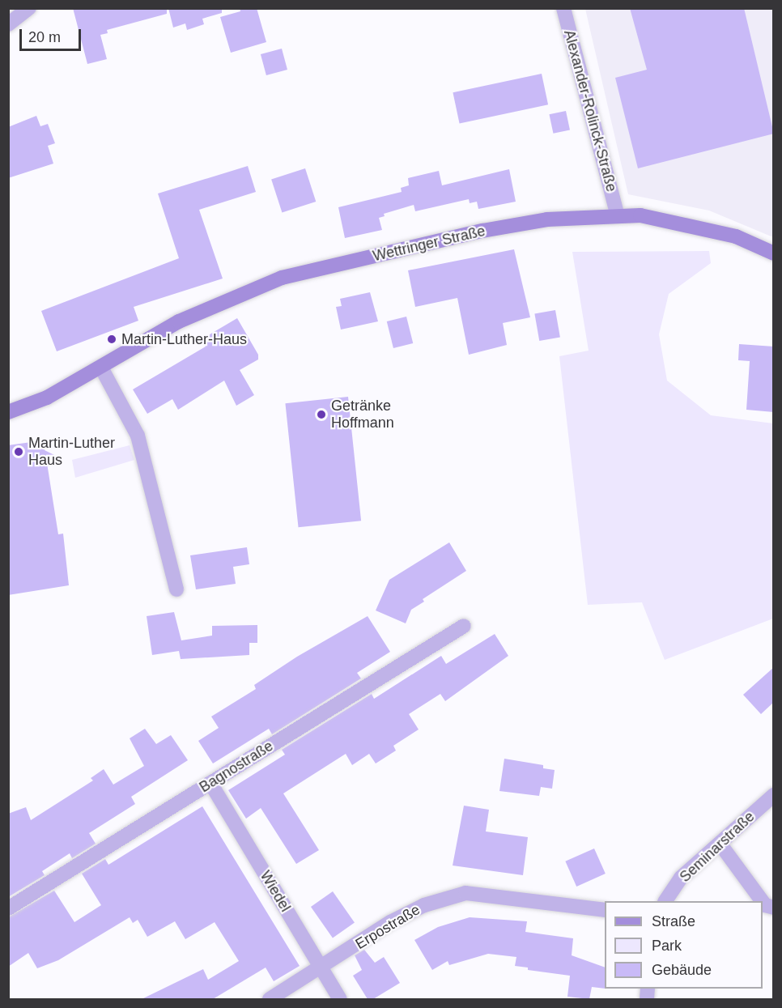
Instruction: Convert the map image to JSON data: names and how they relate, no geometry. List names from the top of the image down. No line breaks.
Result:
{"streets":{"main road":["Wettringer Straße"],"street":["Alexander-Rolinck-Straße","Bagnostraße","Seminarstraße","Wiedel","Erpostraße"]},"crossings":[["Alexander-Rolinck-Straße","Wettringer Straße"],["Bagnostraße","Wiedel"],["Wiedel","Erpostraße"]],"places":["Martin-Luther-Haus","Getränke Hoffmann","Martin-Luther Haus"],"legend":["Straße","Park","Gebäude"],"scale_bar":"20 m"}
